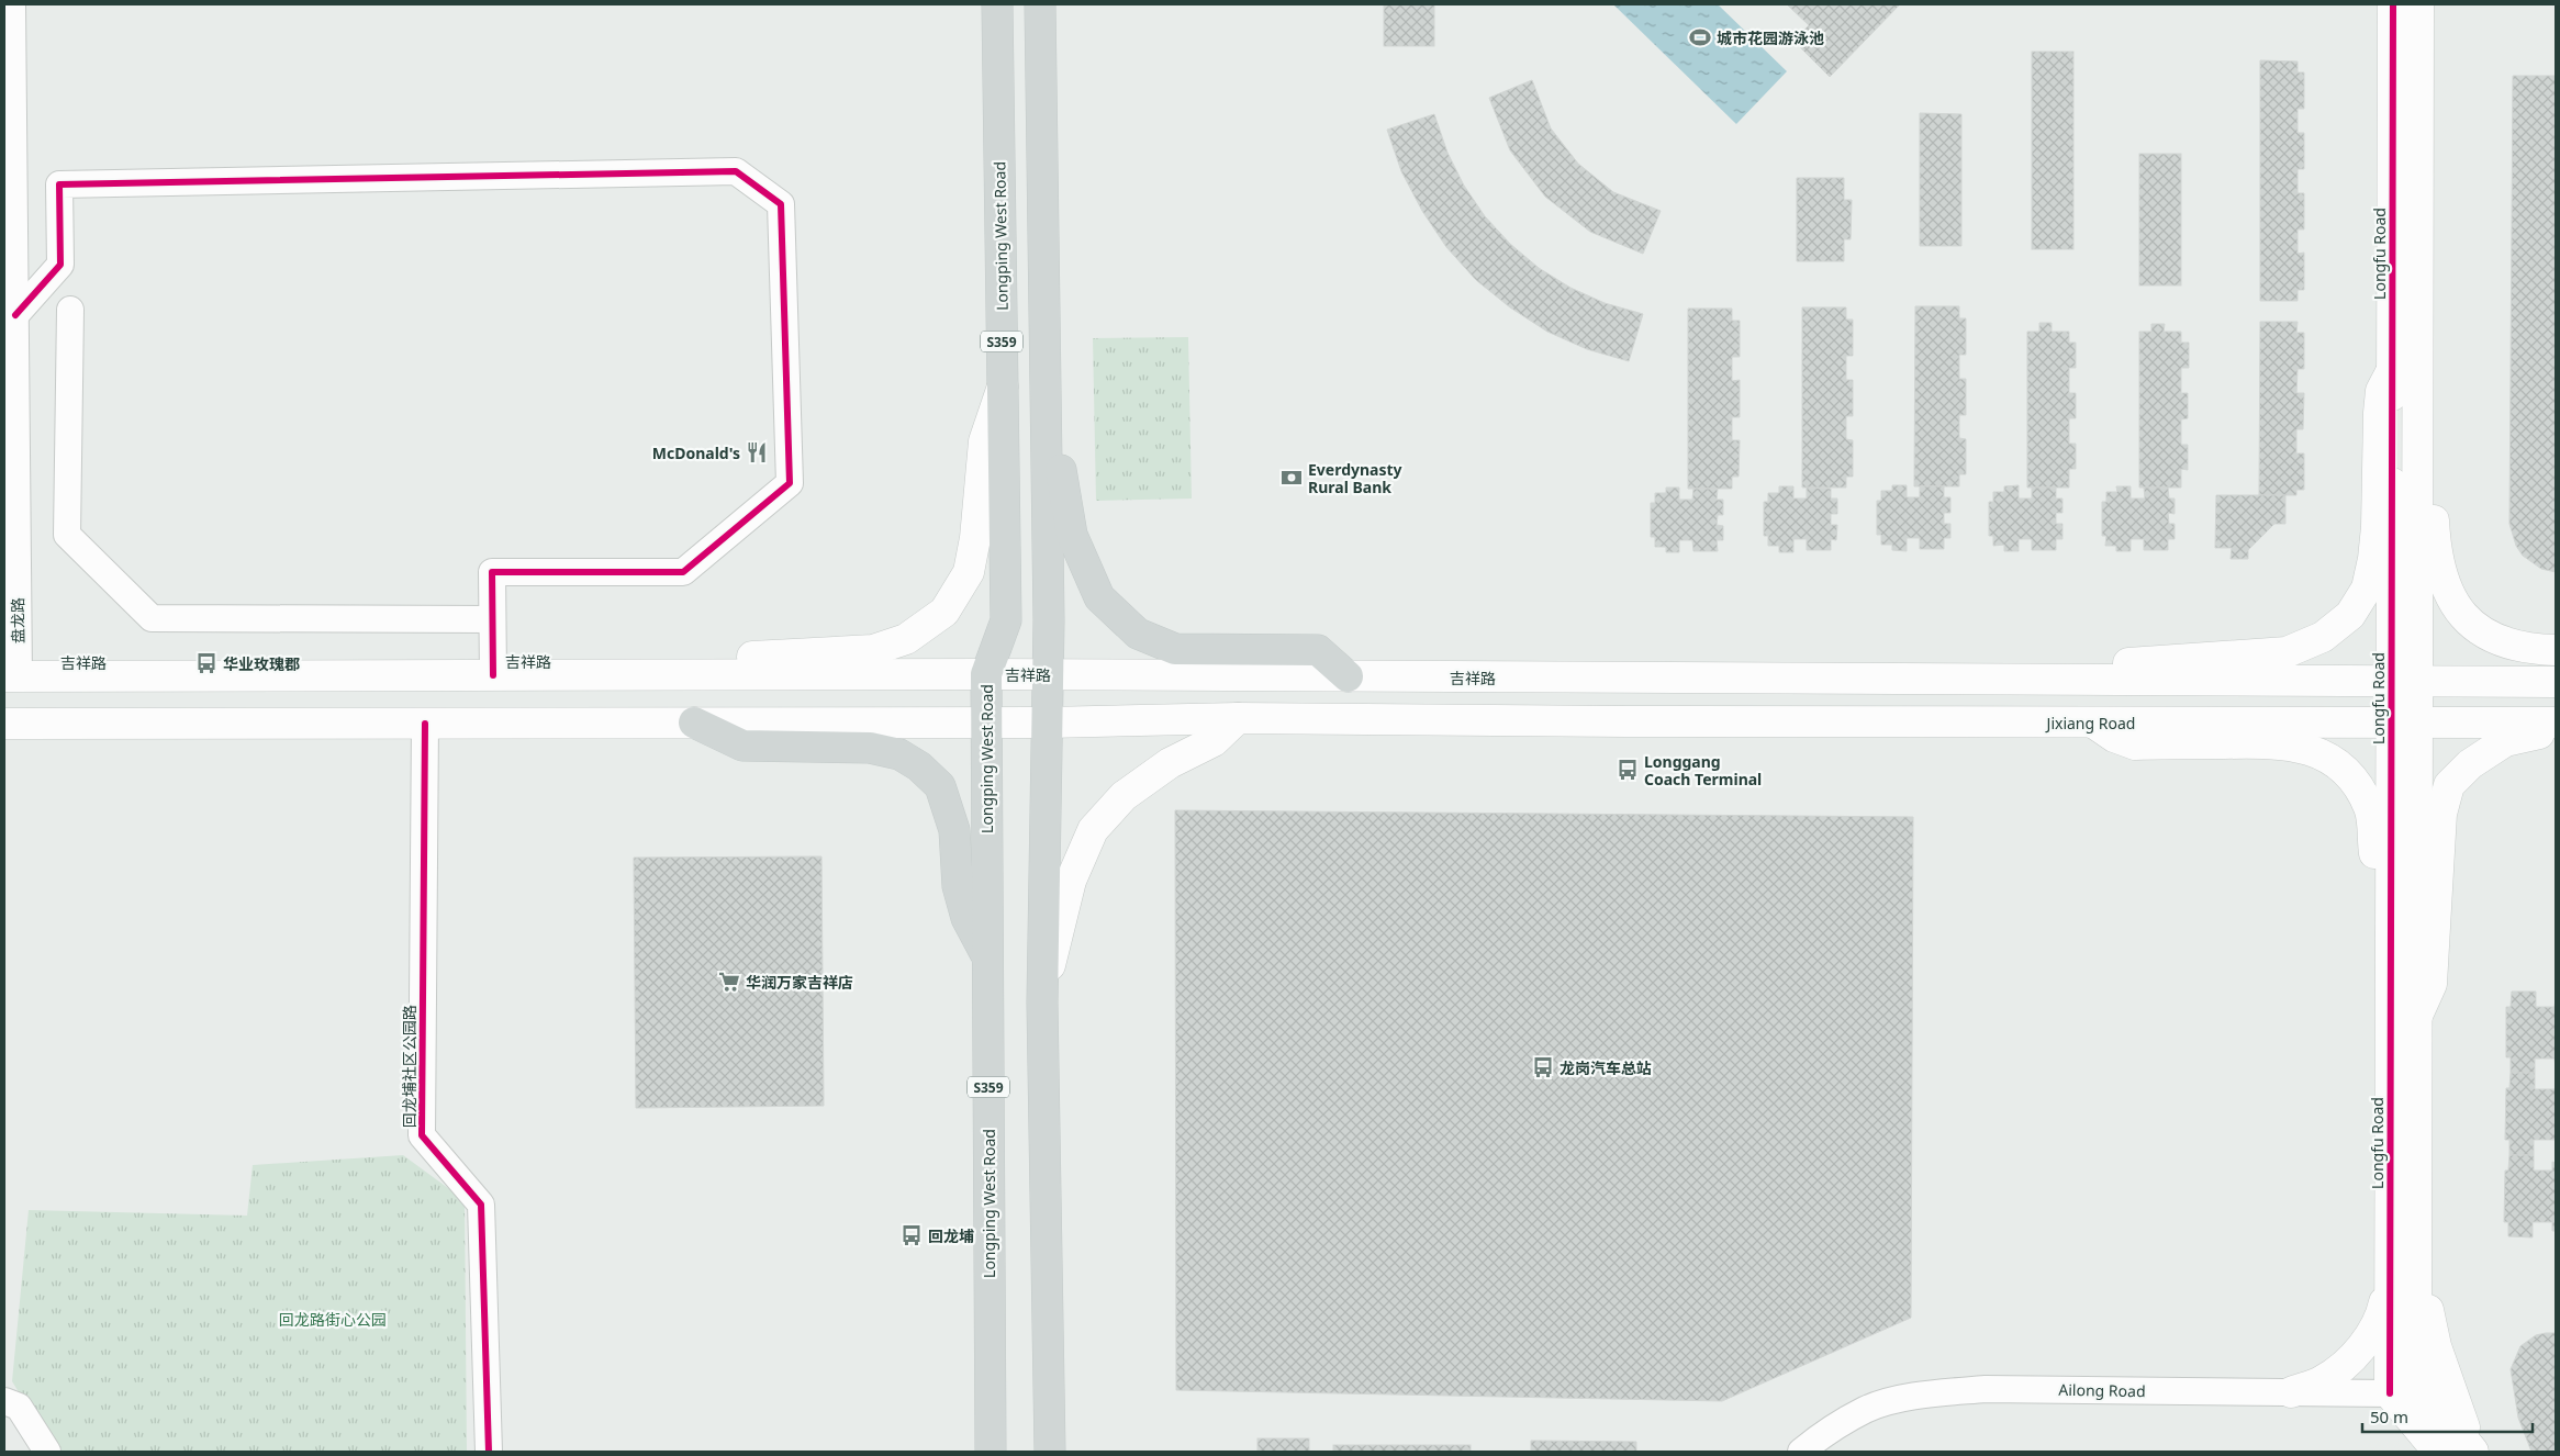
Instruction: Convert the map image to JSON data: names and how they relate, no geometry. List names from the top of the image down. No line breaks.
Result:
{"streets":{"main road":["Longping West Road","Longfu Road","S359","吉祥路","Jixiang Road"],"street":["盘龙路","回龙埔社区公园路","Ailong Road"]},"crossings":[["Longping West Road","吉祥路"],["Longfu Road","Jixiang Road"],["Longfu Road","Ailong Road"],["S359","吉祥路"],["盘龙路","吉祥路"]],"parks":["回龙路街心公园"],"places":{"sports":["城市花园游泳池"],"restaurant":["McDonald's"],"bank":["Everdynasty Rural Bank"],"bus stop":["华业玫瑰郡","Longgang Coach Terminal","龙岗汽车总站","回龙埔"],"supermarket":["华润万家吉祥店"]},"scale_bar":"50 m"}
